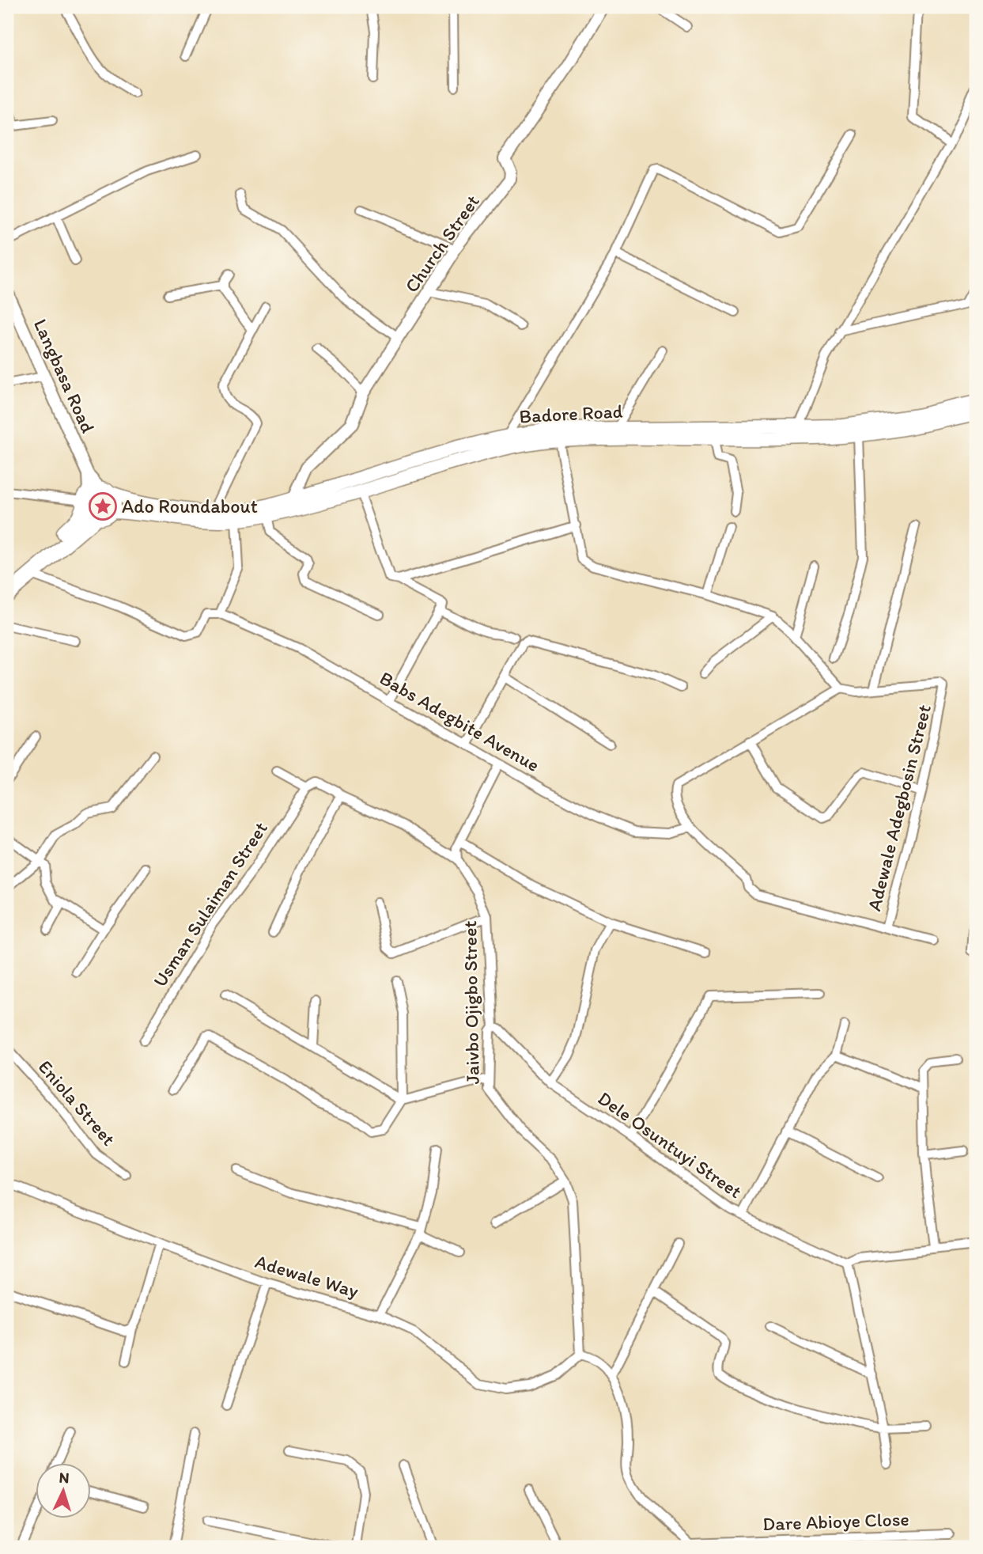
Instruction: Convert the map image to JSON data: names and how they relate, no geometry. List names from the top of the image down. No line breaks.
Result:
{"streets":{"main road":["Badore Road"],"street":["Church Street","Langbasa Road","Babs Adegbite Avenue","Adewale Adegbosin Street","Usman Sulaiman Street","Jaivbo Ojigbo Street","Eniola Street","Dele Osuntuyi Street","Adewale Way","Dare Abioye Close"]},"crossings":[["Church Street","Badore Road"],["Langbasa Road","Badore Road"],["Jaivbo Ojigbo Street","Dele Osuntuyi Street"],["Jaivbo Ojigbo Street","Adewale Way"]],"places":{"place":["Ado Roundabout"]},"north":"top"}
